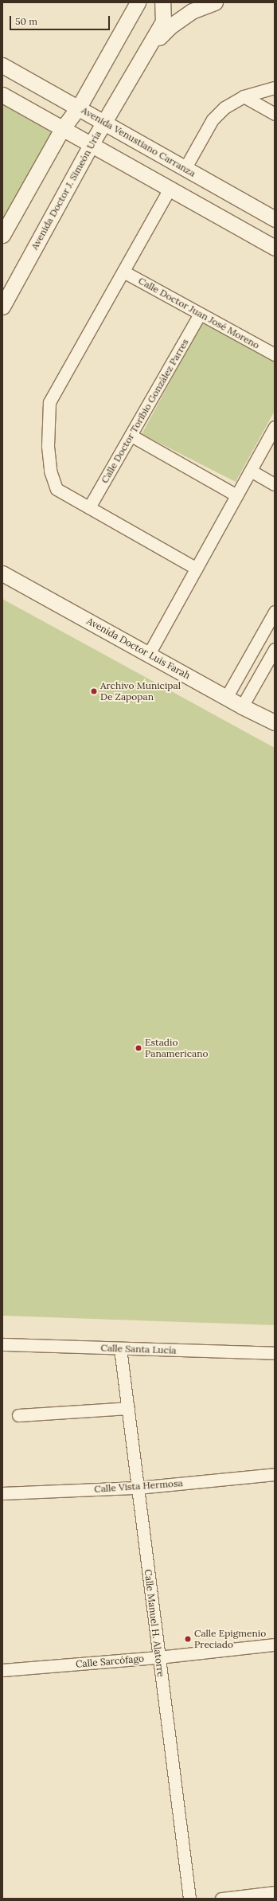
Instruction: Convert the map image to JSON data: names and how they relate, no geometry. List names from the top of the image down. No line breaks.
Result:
{"streets":{"street":["Avenida Venustiano Carranza","Avenida Doctor J. Simeón Uría","Calle Doctor Juan José Moreno","Calle Doctor Toribio González Parres","Avenida Doctor Luis Farah","Calle Santa Lucía","Calle Vista Hermosa","Calle Manuel H. Alatorre","Calle Sarcófago"]},"crossings":[["Avenida Venustiano Carranza","Avenida Doctor J. Simeón Uría"],["Calle Doctor Juan José Moreno","Calle Doctor Toribio González Parres"],["Calle Santa Lucía","Calle Manuel H. Alatorre"],["Calle Vista Hermosa","Calle Manuel H. Alatorre"],["Calle Manuel H. Alatorre","Calle Sarcófago"]],"places":["Archivo Municipal De Zapopan","Estadio Panamericano","Calle Epigmenio Preciado"],"scale_bar":"50 m"}
